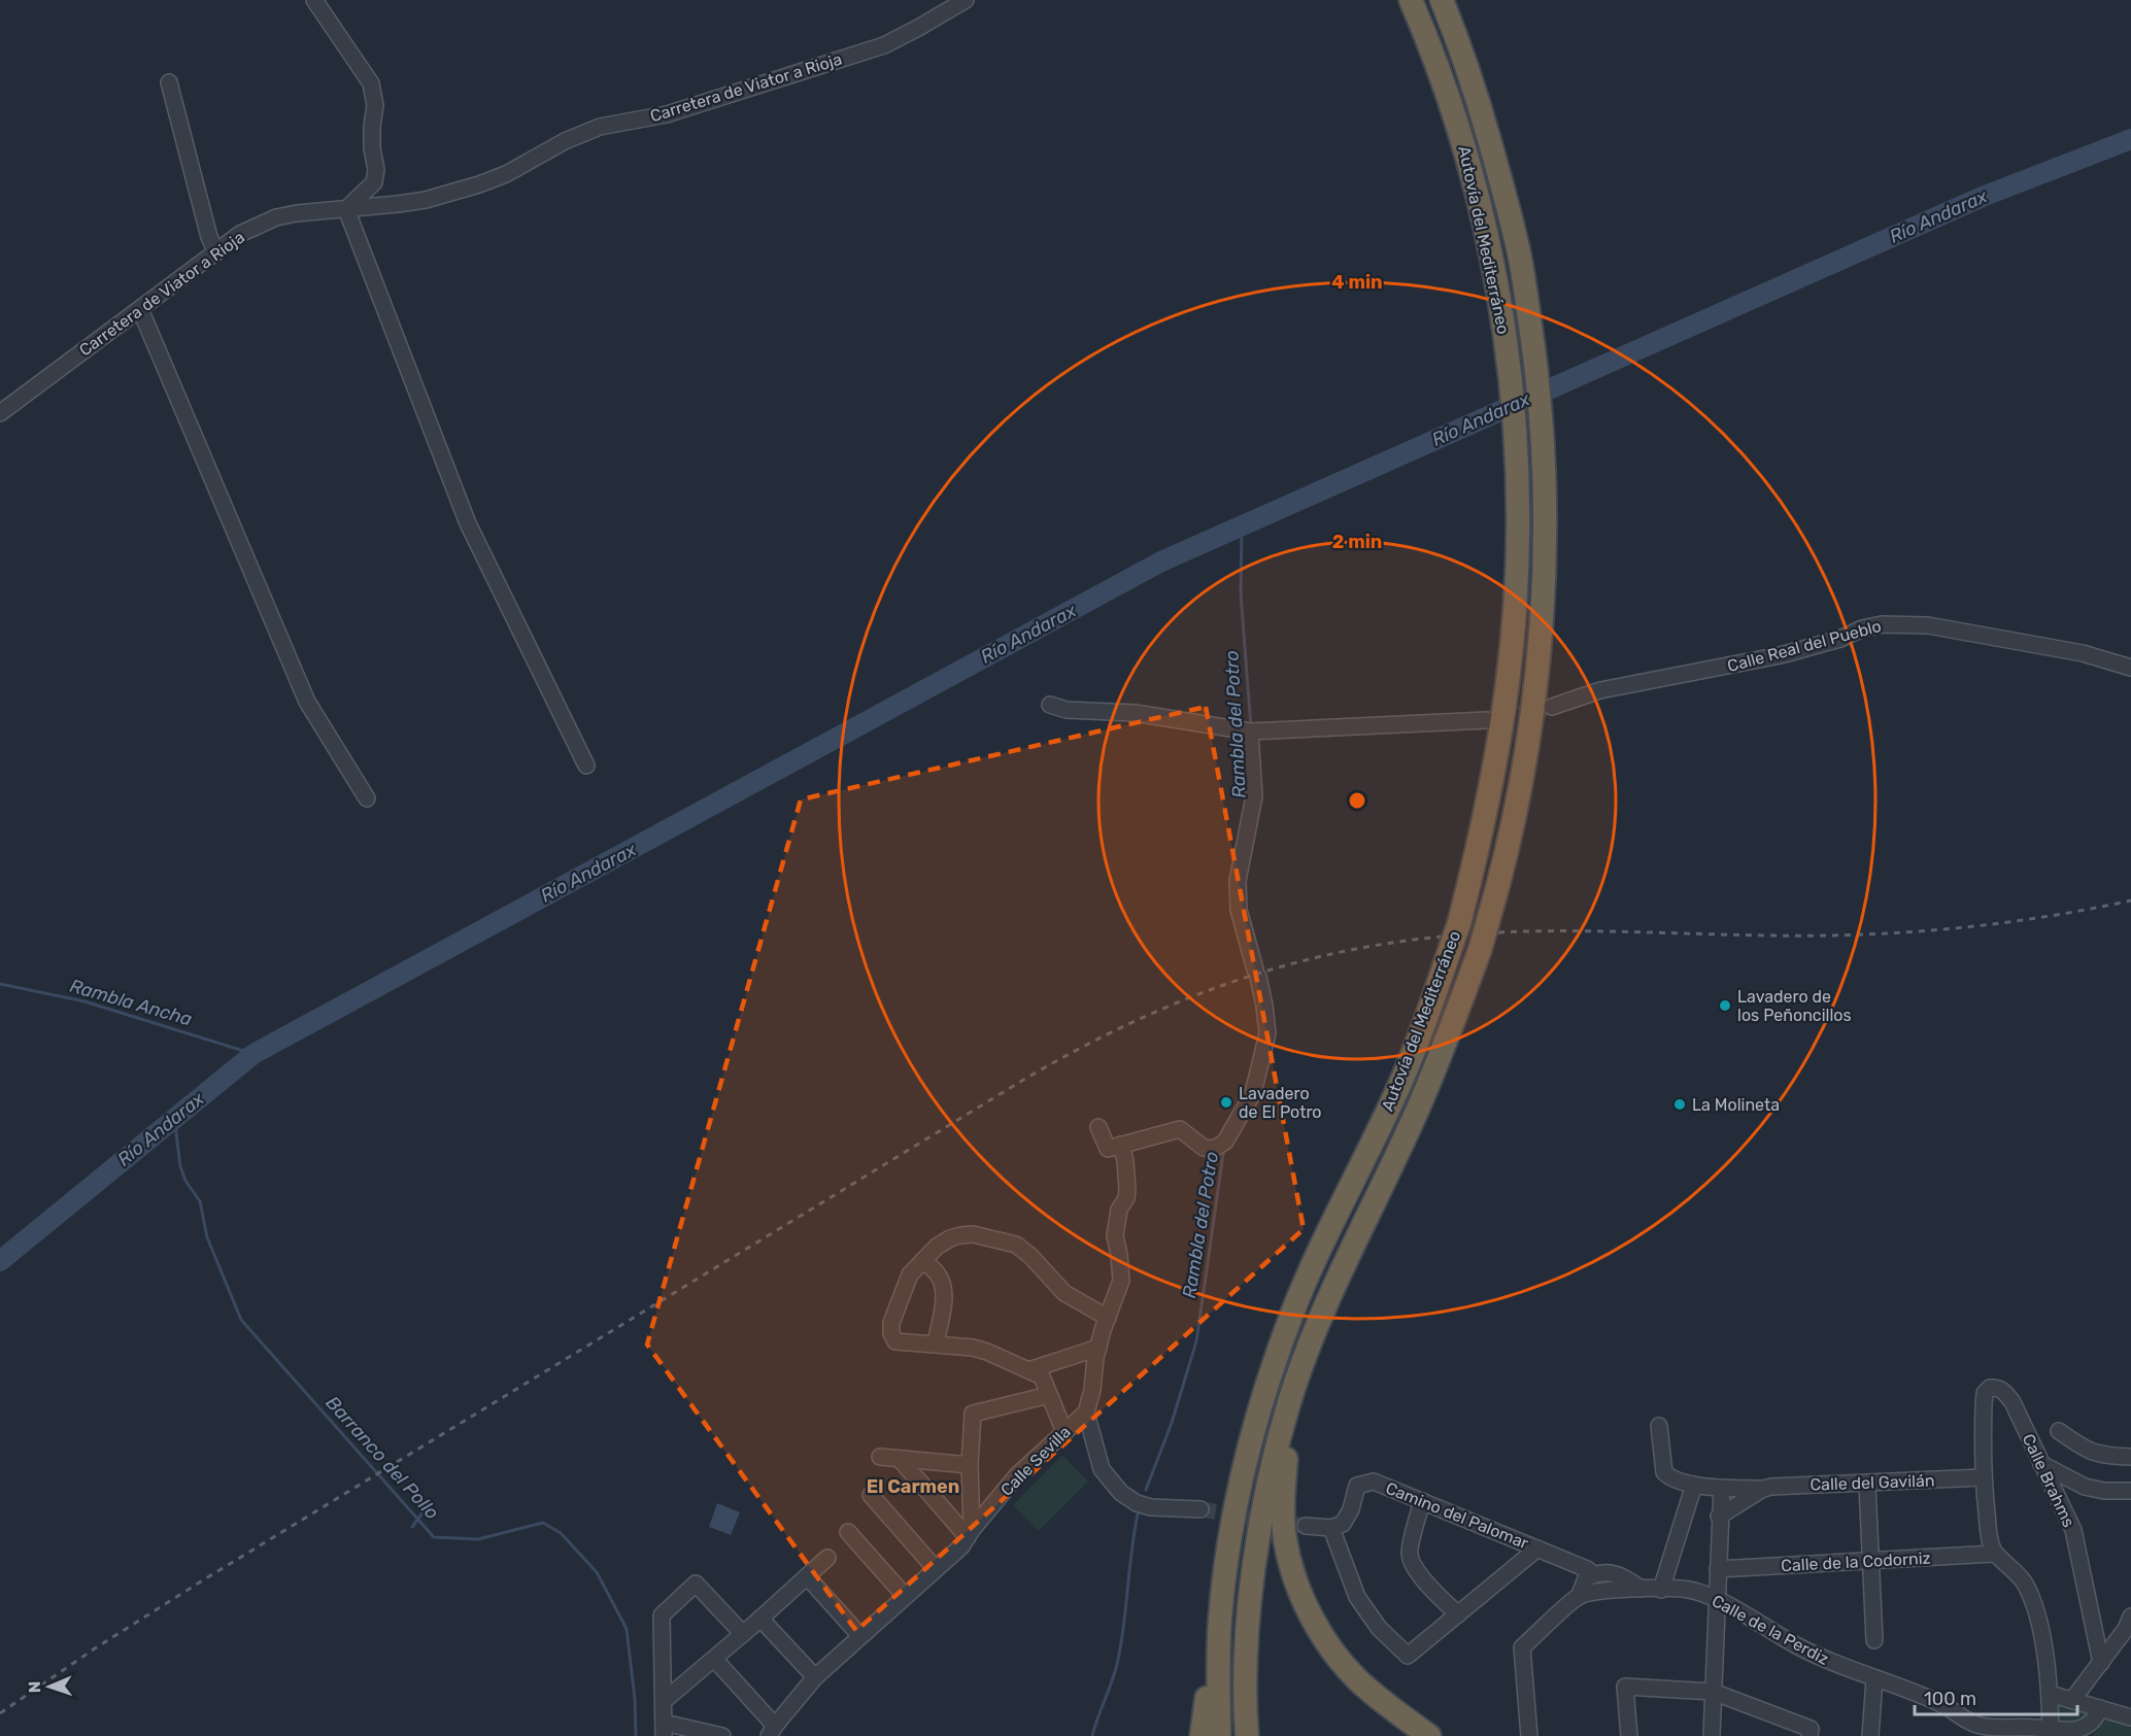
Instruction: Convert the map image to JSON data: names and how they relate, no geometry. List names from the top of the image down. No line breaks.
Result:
{"streets":{"highway":["Autovía del Mediterráneo"],"street":["Carretera de Viator a Rioja","Calle Real del Pueblo","Calle Sevilla","Calle Brahms","Calle del Gavilán","Camino del Palomar","Calle de la Codorniz","Calle de la Perdiz"]},"crossings":[["Calle Brahms","Calle del Gavilán"],["Camino del Palomar","Calle de la Perdiz"]],"districts":["El Carmen"],"water":["Río Andarax","Rambla del Potro","Rambla Ancha","Barranco del Pollo"],"places":["Lavadero de los Peñoncillos","Lavadero de El Potro","La Molineta"],"scale_bar":"100 m","north":"left","rings":["4 min","2 min"]}
